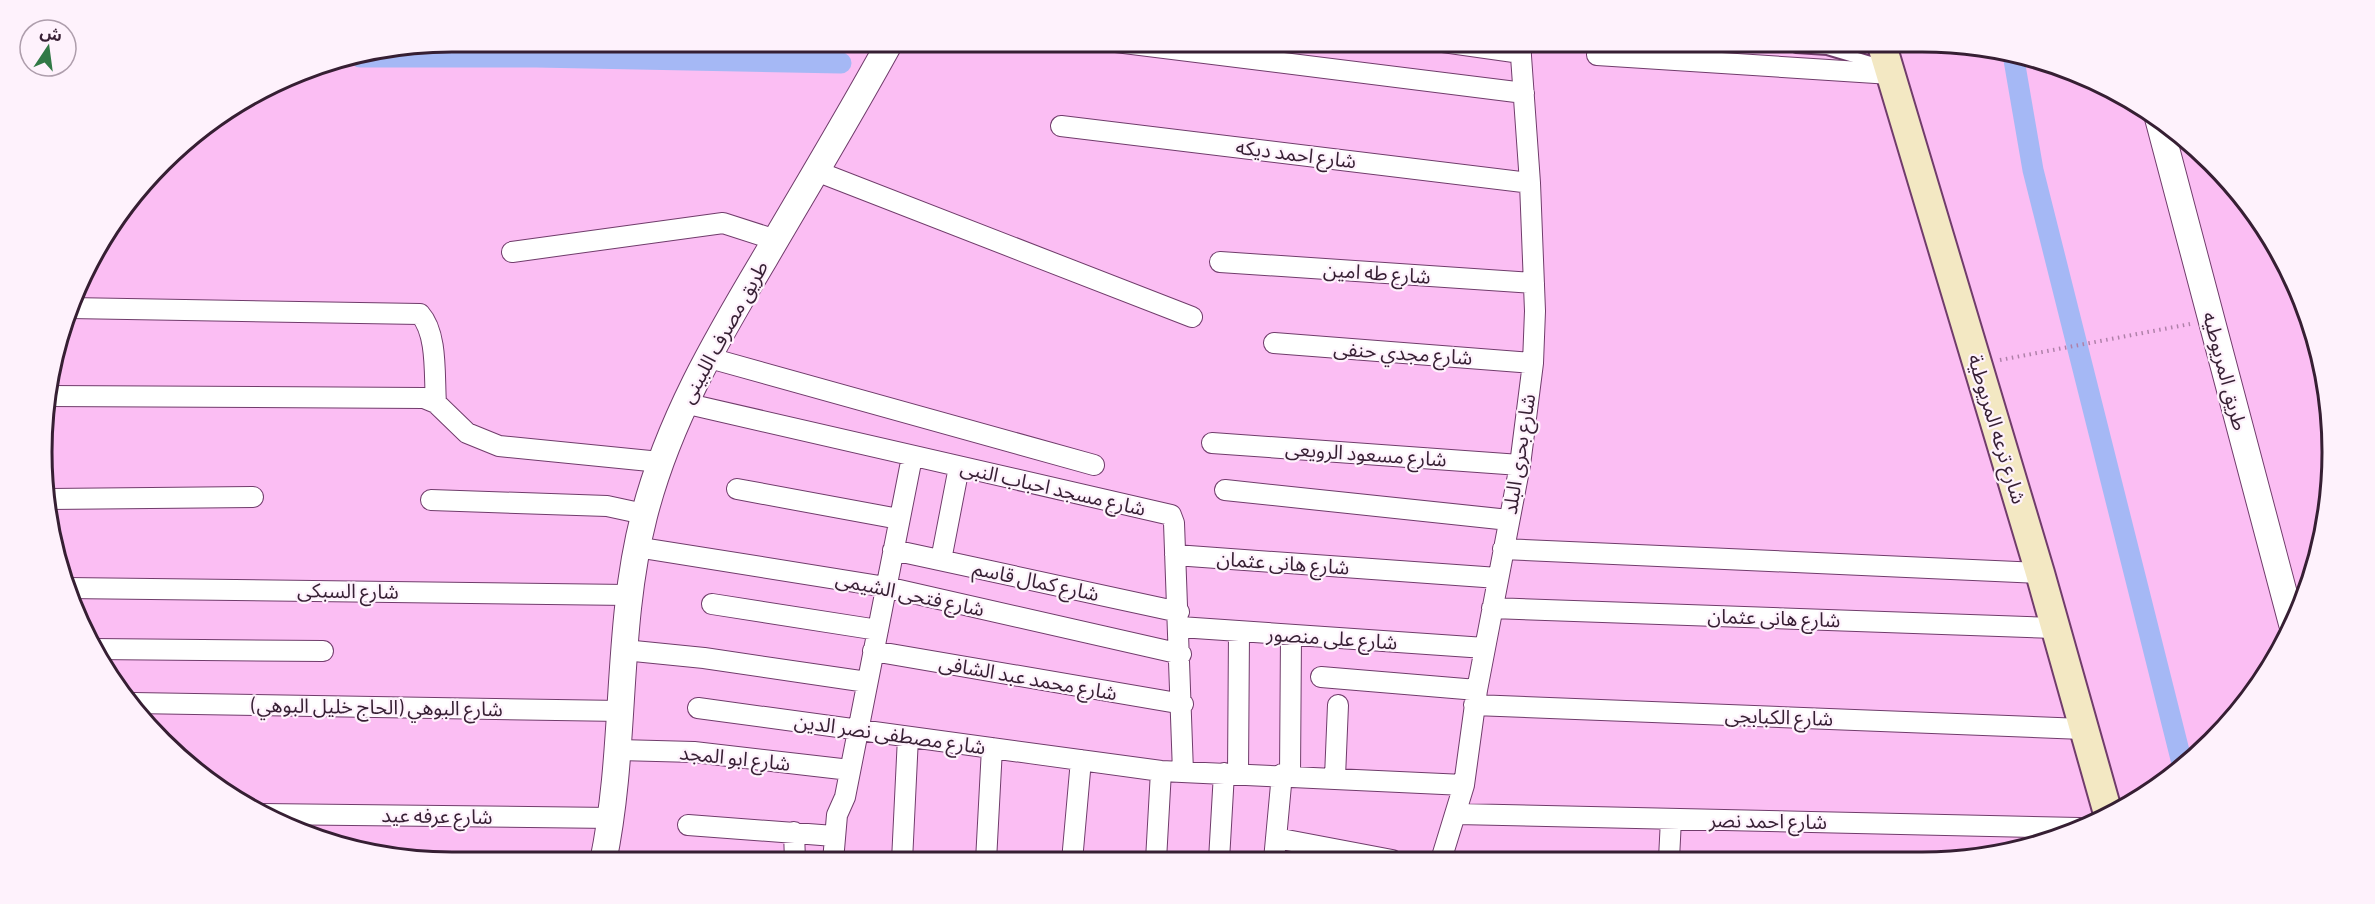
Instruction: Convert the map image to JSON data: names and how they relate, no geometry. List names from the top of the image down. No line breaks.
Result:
{"streets":{"main road":["شارع ترعه المريوطية"],"street":["شارع احمد ديكه","شارع طه امين","طريق مصرف اللبينى","شارع مجدي حنفى","طريق المريوطيه","شارع مسعود الرويعى","شارع بحرى البلد","شارع مسجد احباب النبى","شارع هانى عثمان","شارع كمال قاسم","شارع السبكى","شارع فتحى الشيمى","شارع على منصور","شارع محمد عبد الشافى","شارع البوهي (الحاج خليل البوهي)","شارع الكبابجى","شارع مصطفى نصر الدين","شارع ابو المجد","شارع عرفه عيد","شارع احمد نصر"]},"crossings":[["شارع احمد ديكه","شارع بحرى البلد"],["شارع طه امين","شارع بحرى البلد"],["طريق مصرف اللبينى","شارع مسجد احباب النبى"],["طريق مصرف اللبينى","شارع السبكى"],["طريق مصرف اللبينى","شارع فتحى الشيمى"],["طريق مصرف اللبينى","شارع البوهي (الحاج خليل البوهي)"],["طريق مصرف اللبينى","شارع ابو المجد"],["طريق مصرف اللبينى","شارع عرفه عيد"],["شارع مجدي حنفى","شارع بحرى البلد"],["شارع ترعه المريوطية","شارع هانى عثمان"],["شارع ترعه المريوطية","شارع الكبابجى"],["شارع مسعود الرويعى","شارع بحرى البلد"],["شارع بحرى البلد","شارع هانى عثمان"],["شارع بحرى البلد","شارع على منصور"],["شارع بحرى البلد","شارع الكبابجى"],["شارع بحرى البلد","شارع مصطفى نصر الدين"],["شارع بحرى البلد","شارع احمد نصر"],["شارع مسجد احباب النبى","شارع هانى عثمان"],["شارع مسجد احباب النبى","شارع كمال قاسم"],["شارع مسجد احباب النبى","شارع فتحى الشيمى"],["شارع مسجد احباب النبى","شارع على منصور"],["شارع مسجد احباب النبى","شارع محمد عبد الشافى"],["شارع مسجد احباب النبى","شارع مصطفى نصر الدين"],["شارع كمال قاسم","شارع على منصور"]],"north":"top"}
